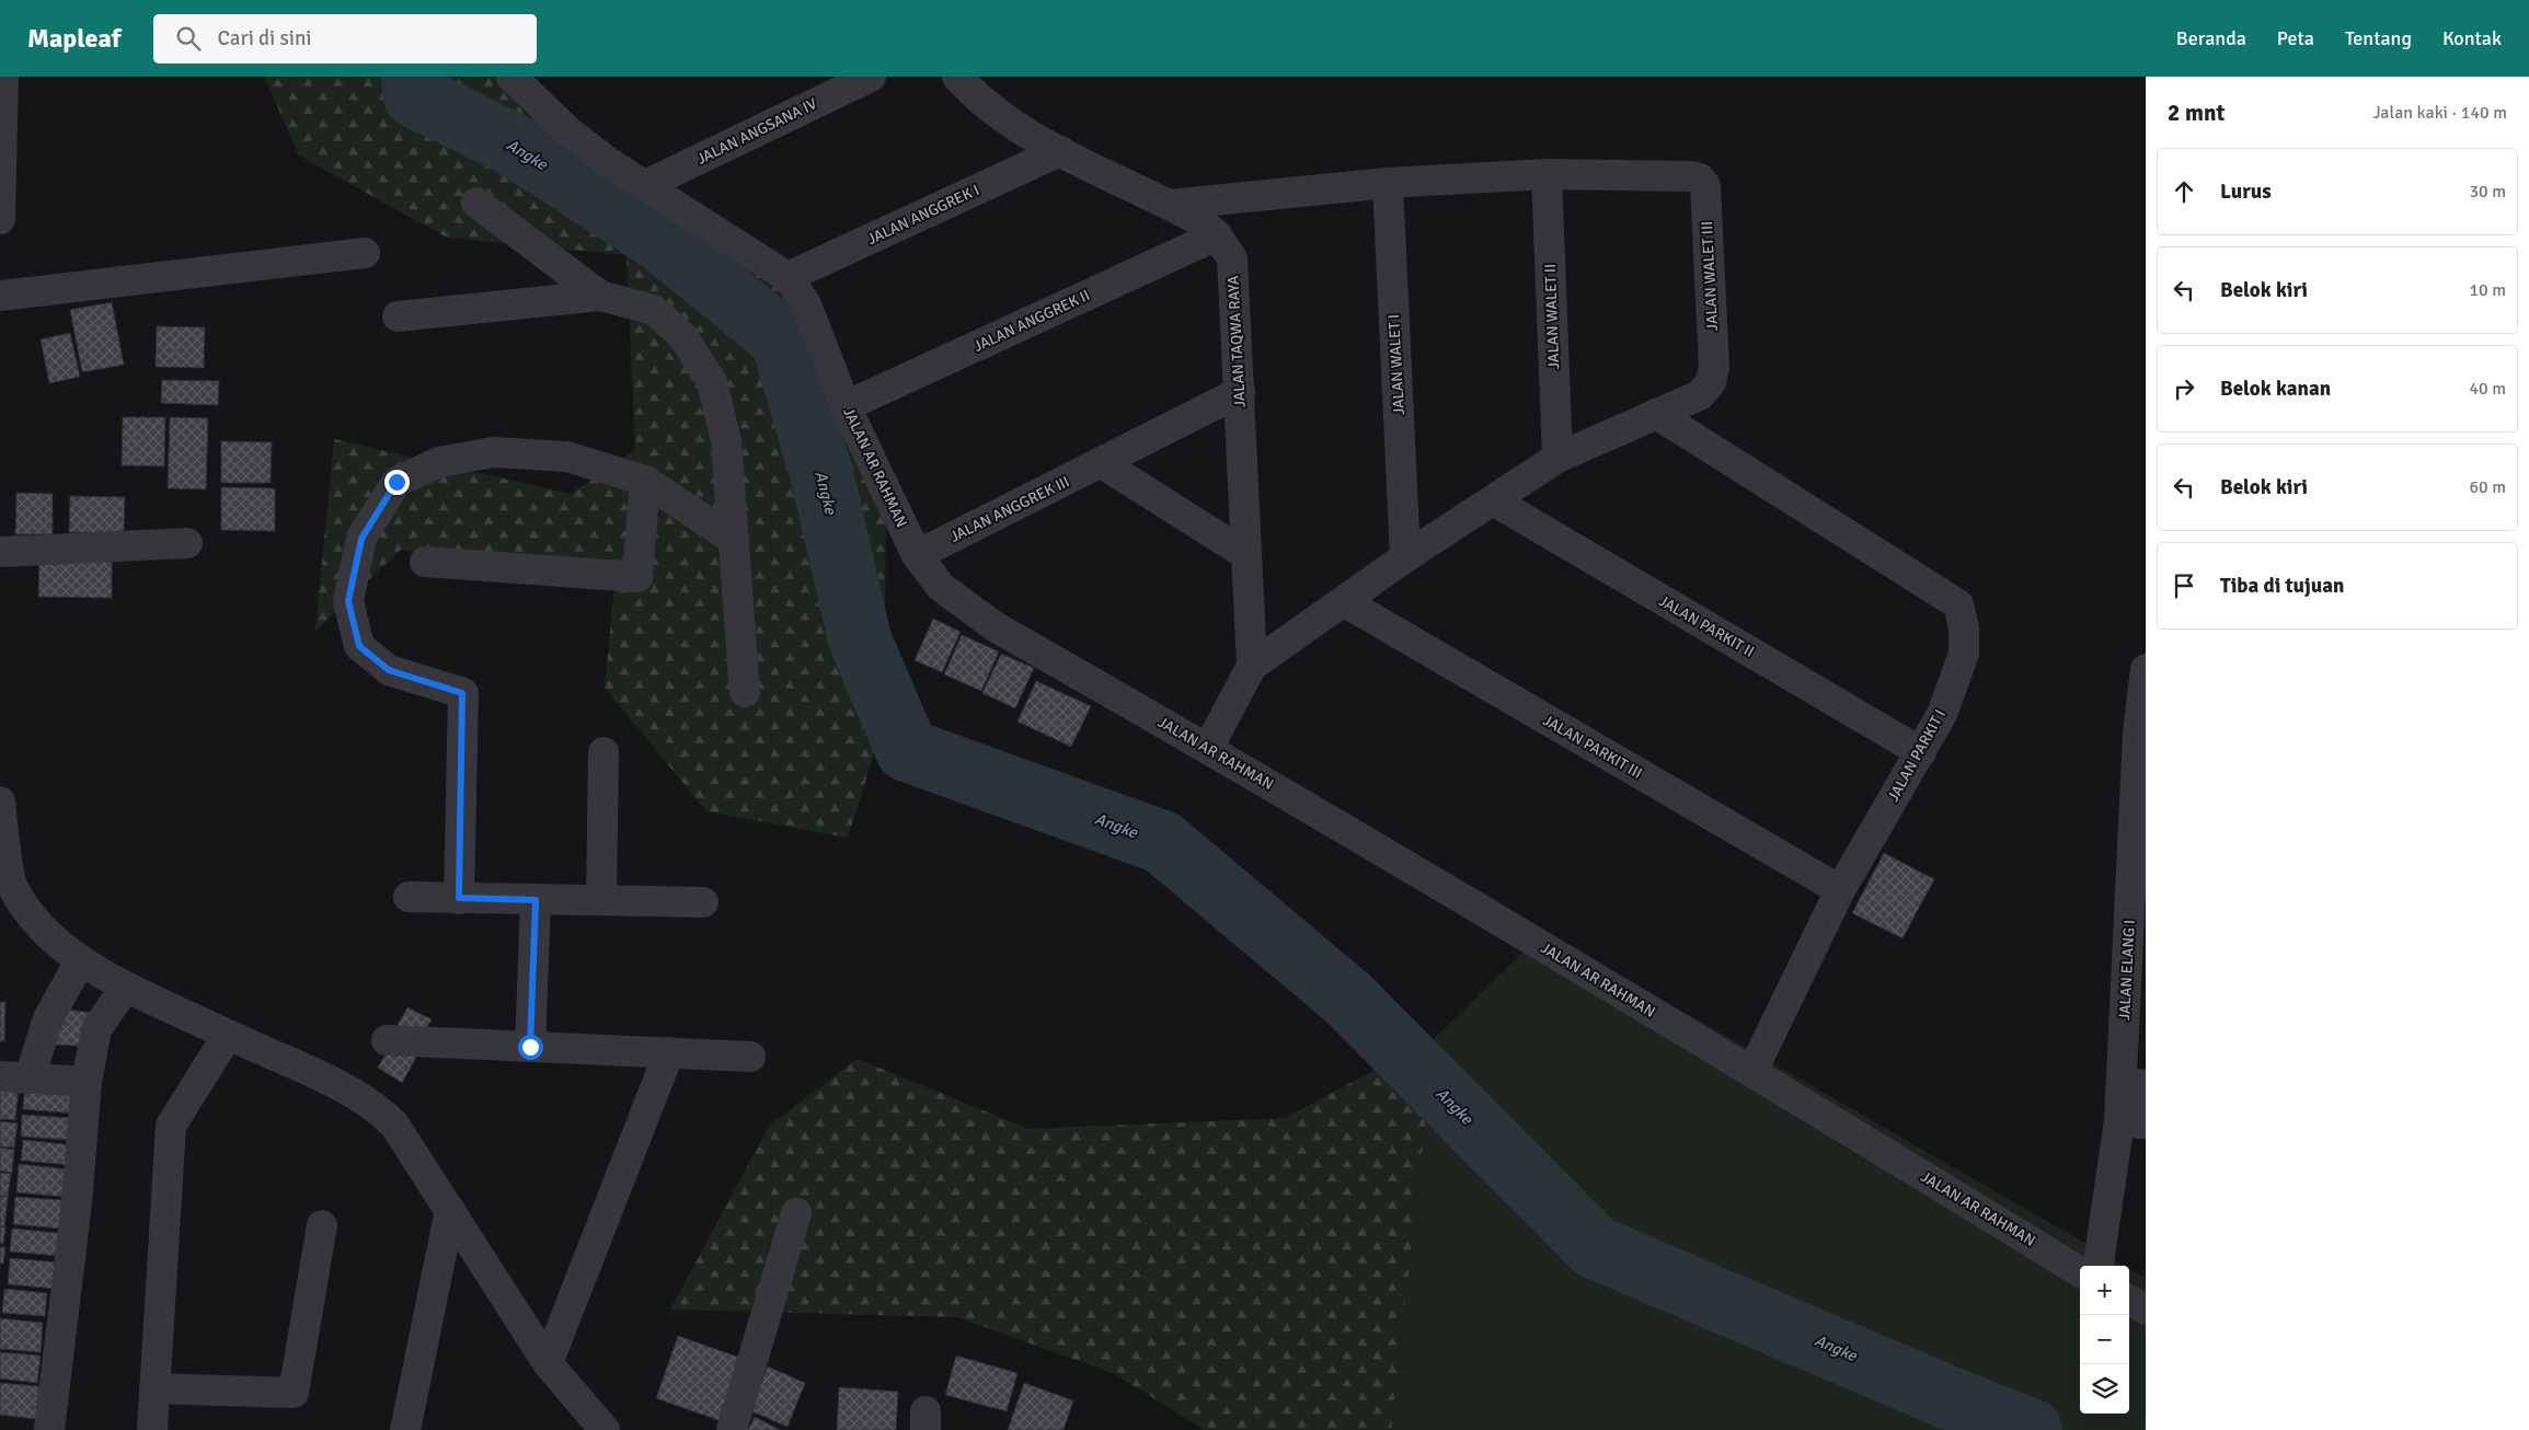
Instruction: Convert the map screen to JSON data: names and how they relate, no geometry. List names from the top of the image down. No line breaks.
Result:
{"streets":{"street":["JALAN ANGSANA IV","JALAN ANGGREK I","JALAN WALET III","JALAN WALET II","JALAN ANGGREK II","JALAN TAQWA RAYA","JALAN WALET I","JALAN AR RAHMAN","JALAN ANGGREK III","JALAN PARKIT II","JALAN PARKIT III","JALAN PARKIT I","JALAN ELANG I"]},"crossings":[["JALAN ANGSANA IV","JALAN AR RAHMAN"],["JALAN ANGGREK I","JALAN TAQWA RAYA"],["JALAN ANGGREK I","JALAN AR RAHMAN"],["JALAN WALET III","JALAN WALET II"],["JALAN WALET III","JALAN PARKIT I"],["JALAN ANGGREK II","JALAN TAQWA RAYA"],["JALAN ANGGREK II","JALAN AR RAHMAN"],["JALAN TAQWA RAYA","JALAN ANGGREK III"],["JALAN AR RAHMAN","JALAN ANGGREK III"],["JALAN AR RAHMAN","JALAN PARKIT I"],["JALAN PARKIT II","JALAN PARKIT I"],["JALAN PARKIT III","JALAN PARKIT I"]],"water":["Angke"],"page":{"header":"Mapleaf","search":"Cari di sini","nav":["Beranda","Peta","Tentang","Kontak"],"heading":["2 mnt","Jalan kaki · 140 m"],"list":[["Lurus","30 m"],["Belok kiri","10 m"],["Belok kanan","40 m"],["Belok kiri","60 m"],"Tiba di tujuan"],"map_buttons":["+","−"]}}
